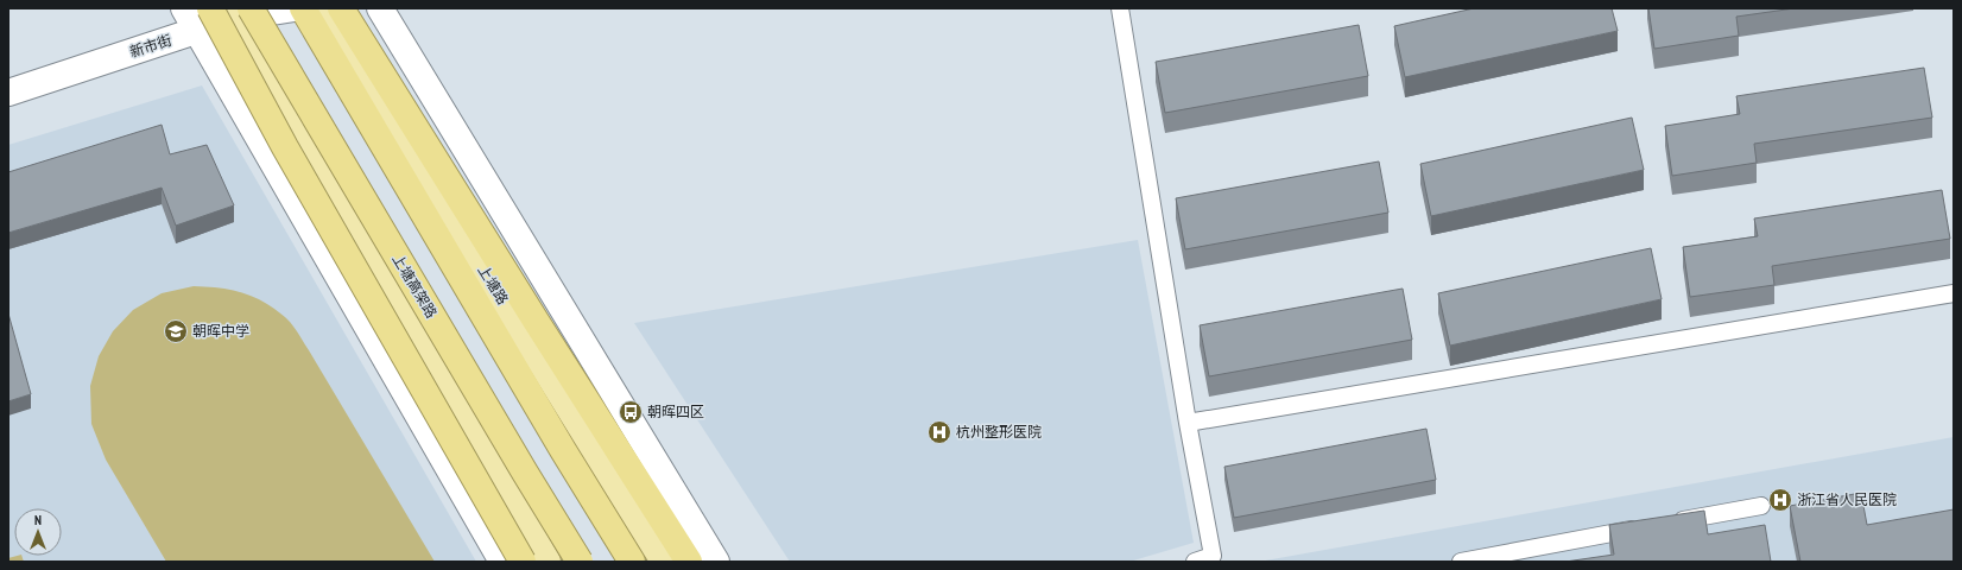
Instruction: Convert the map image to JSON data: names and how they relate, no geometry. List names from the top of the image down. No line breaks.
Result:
{"streets":{"highway":["上塘高架路"],"main road":["新市街","上塘路"]},"crossings":[["新市街","上塘高架路"]],"places":{"school or university":["朝晖中学"],"bus stop":["朝晖四区"],"hospital":["杭州整形医院","浙江省人民医院"]},"north":"top"}
